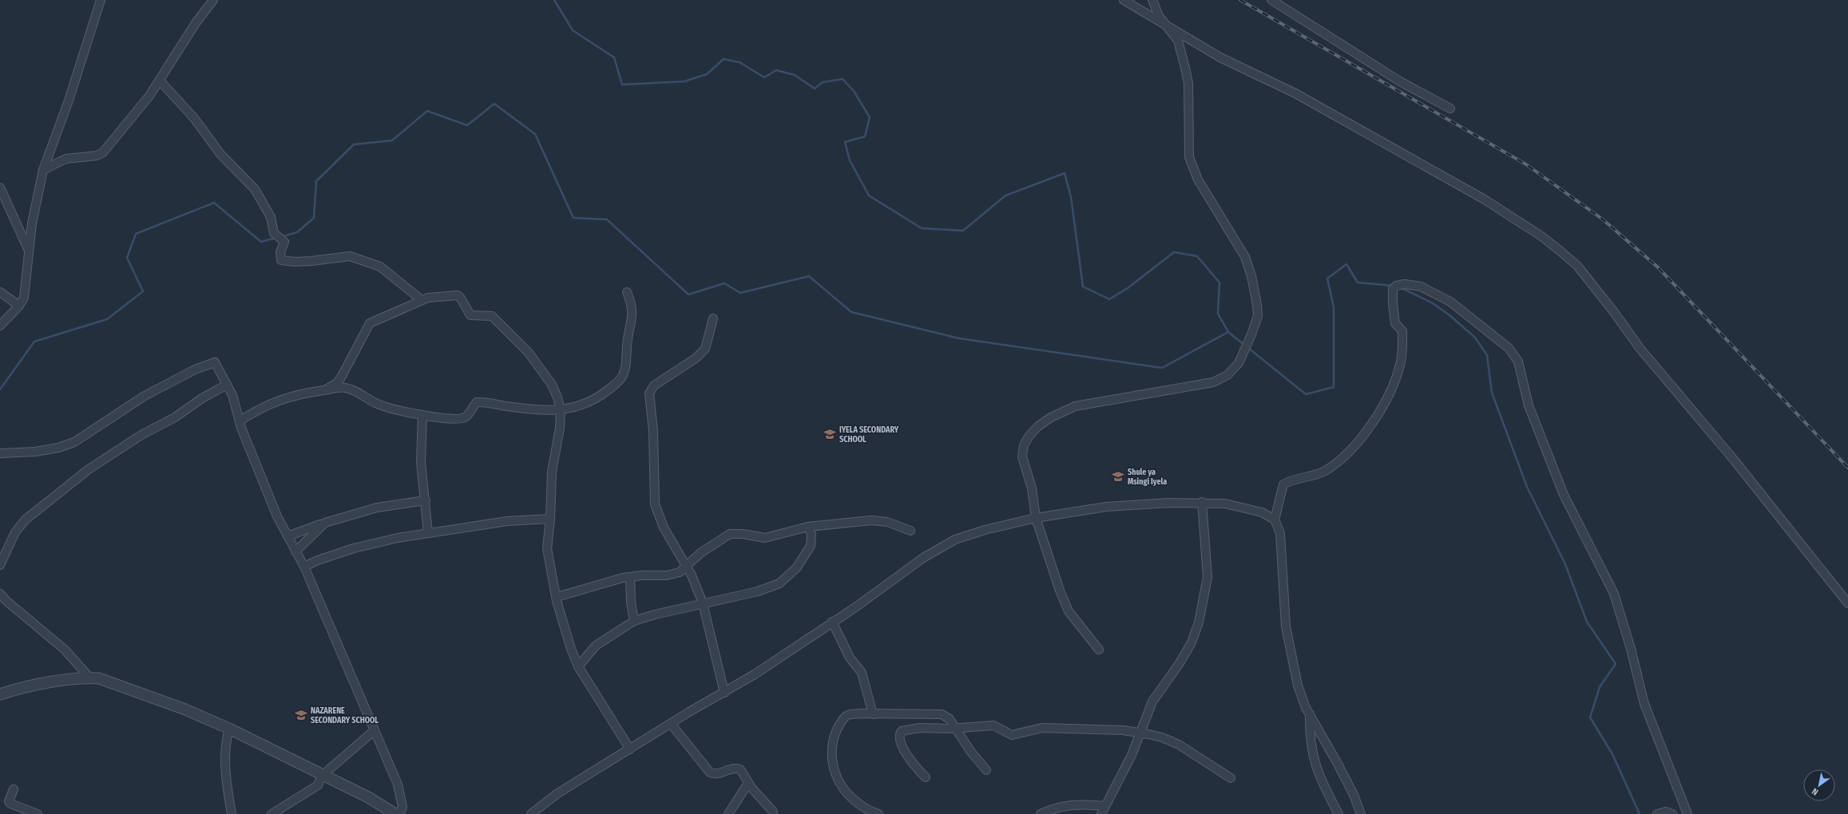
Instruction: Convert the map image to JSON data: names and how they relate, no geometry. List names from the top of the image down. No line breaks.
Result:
{"places":{"school or university":["IYELA SECONDARY SCHOOL","Shule ya Msingi Iyela","NAZARENE SECONDARY SCHOOL"]},"north":"bottom left"}
